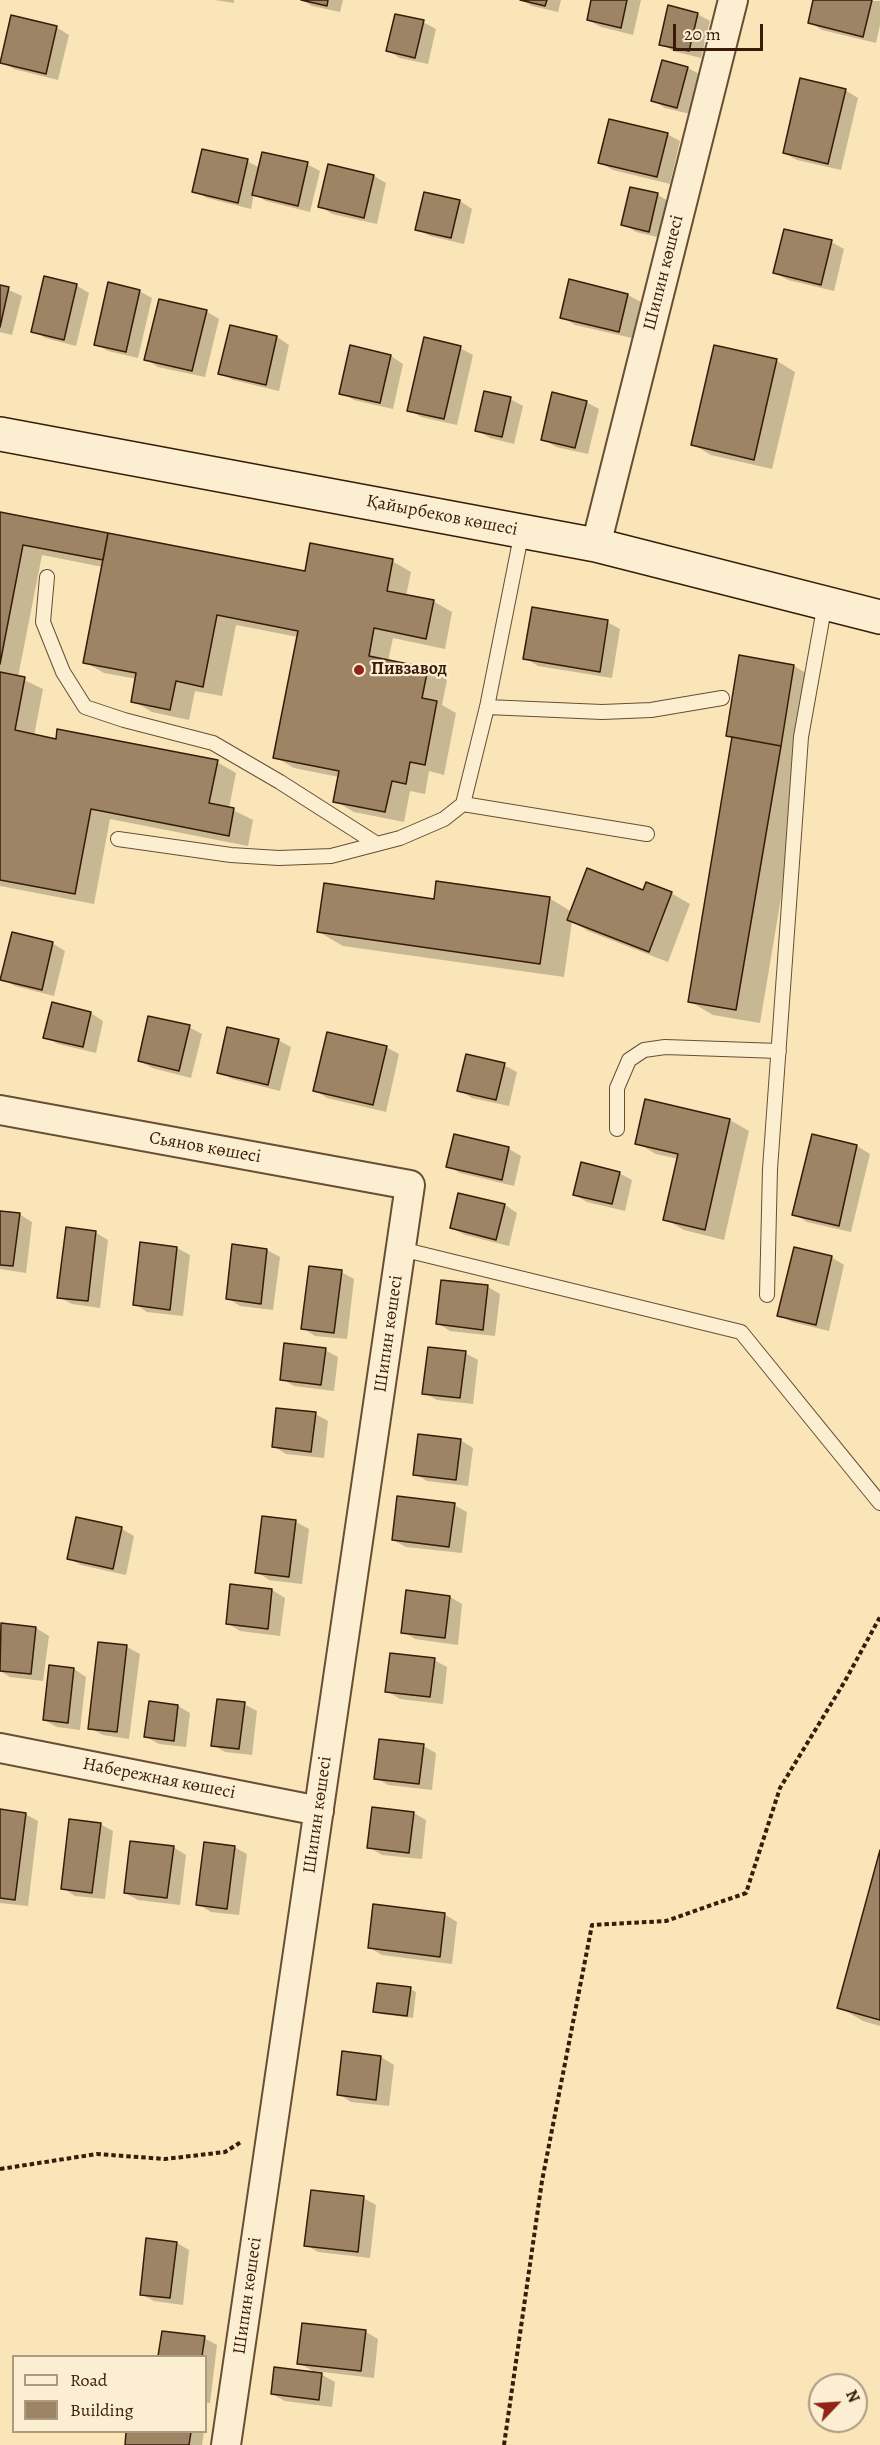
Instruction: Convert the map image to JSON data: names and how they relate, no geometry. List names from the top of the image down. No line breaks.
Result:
{"streets":{"main road":["Қайырбеков көшесі"],"street":["Шипин көшесі","Сьянов көшесі","Набережная көшесі"]},"crossings":[["Шипин көшесі","Қайырбеков көшесі"],["Шипин көшесі","Сьянов көшесі"],["Шипин көшесі","Набережная көшесі"]],"places":["Пивзавод"],"legend":["Road","Building"],"scale_bar":"20 m","north":"top right"}
